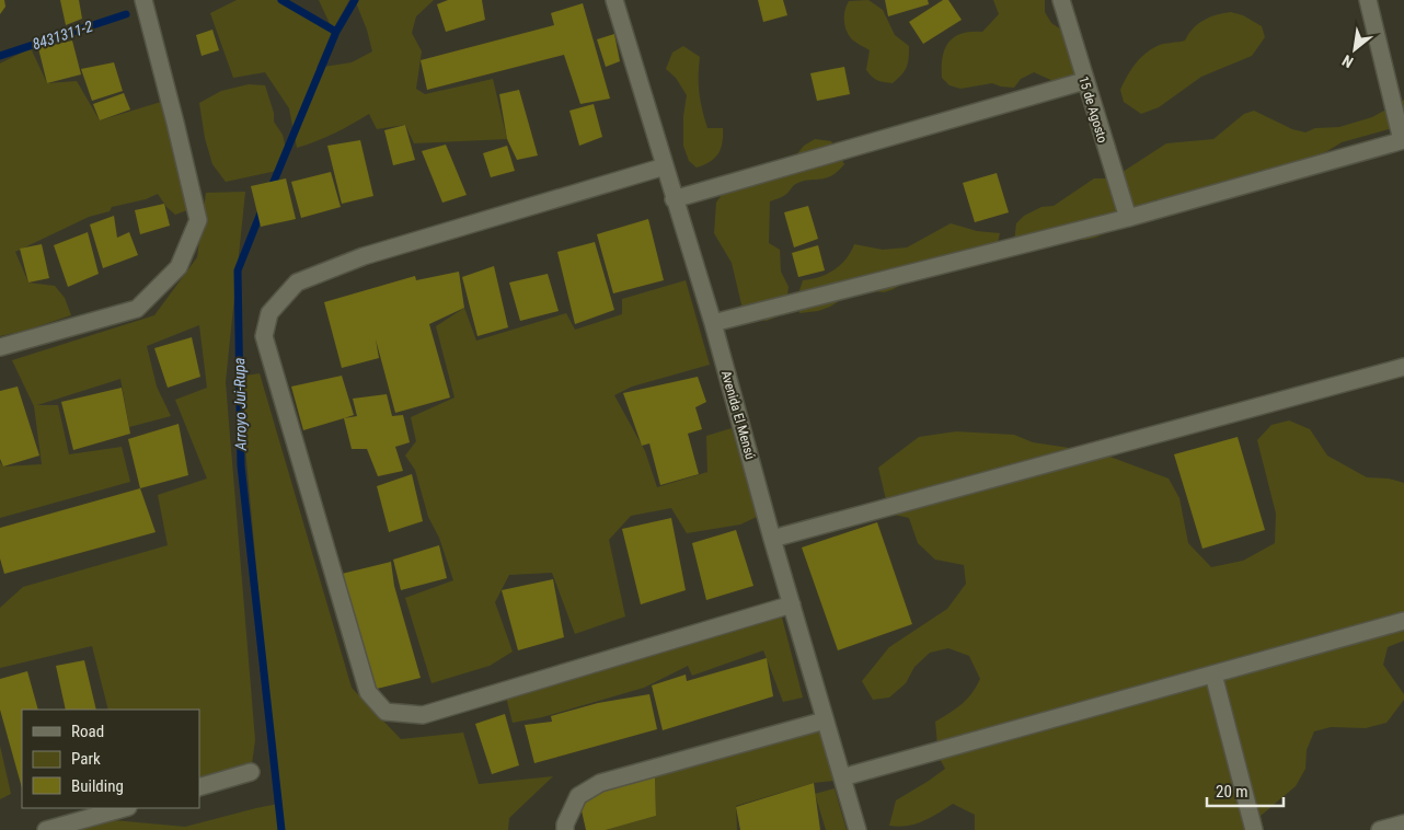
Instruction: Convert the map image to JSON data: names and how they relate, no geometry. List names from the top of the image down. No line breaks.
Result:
{"streets":{"street":["15 de Agosto","Avenida El Mensú"]},"water":["8431311-2","Arroyo Jui-Rupa"],"legend":["Road","Park","Building"],"scale_bar":"20 m","north":"bottom left"}
